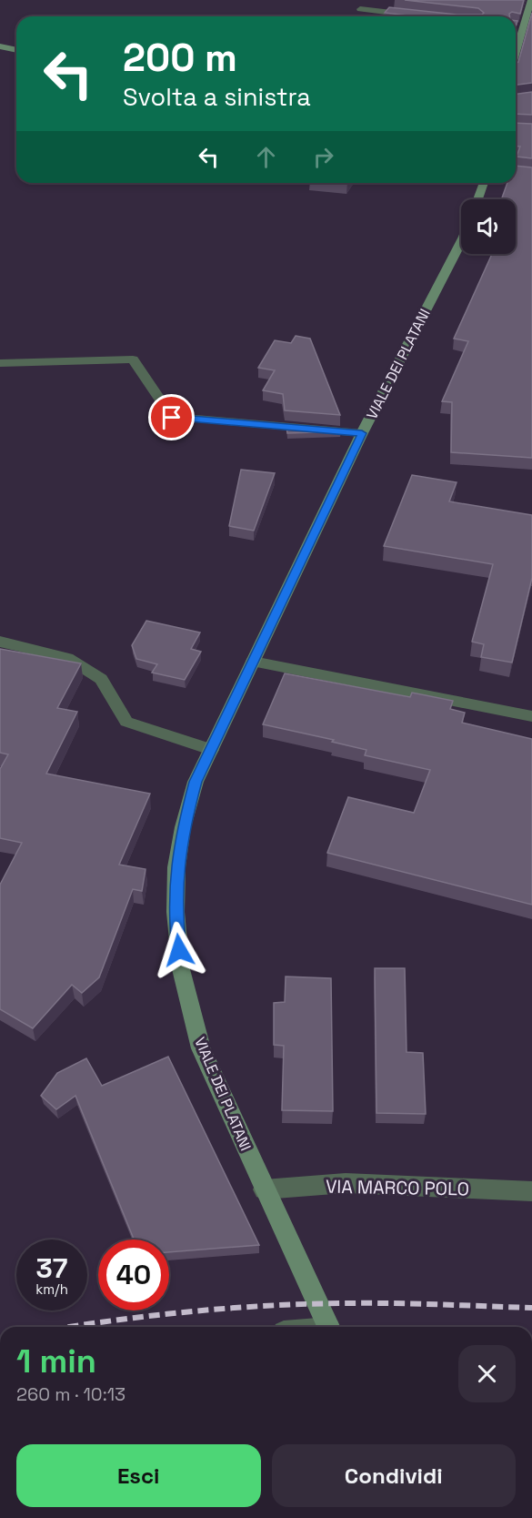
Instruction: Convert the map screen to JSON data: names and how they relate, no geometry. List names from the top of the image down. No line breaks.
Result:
{"streets":{"street":["VIALE DEI PLATANI","VIA MARCO POLO"]},"crossings":[["VIALE DEI PLATANI","VIA MARCO POLO"]],"page":{"turn":["200 m","Svolta a sinistra"],"speed":"37 km/h","limit":"40","heading":["1 min","260 m · 10:13"],"buttons":["Esci","Condividi"]}}
